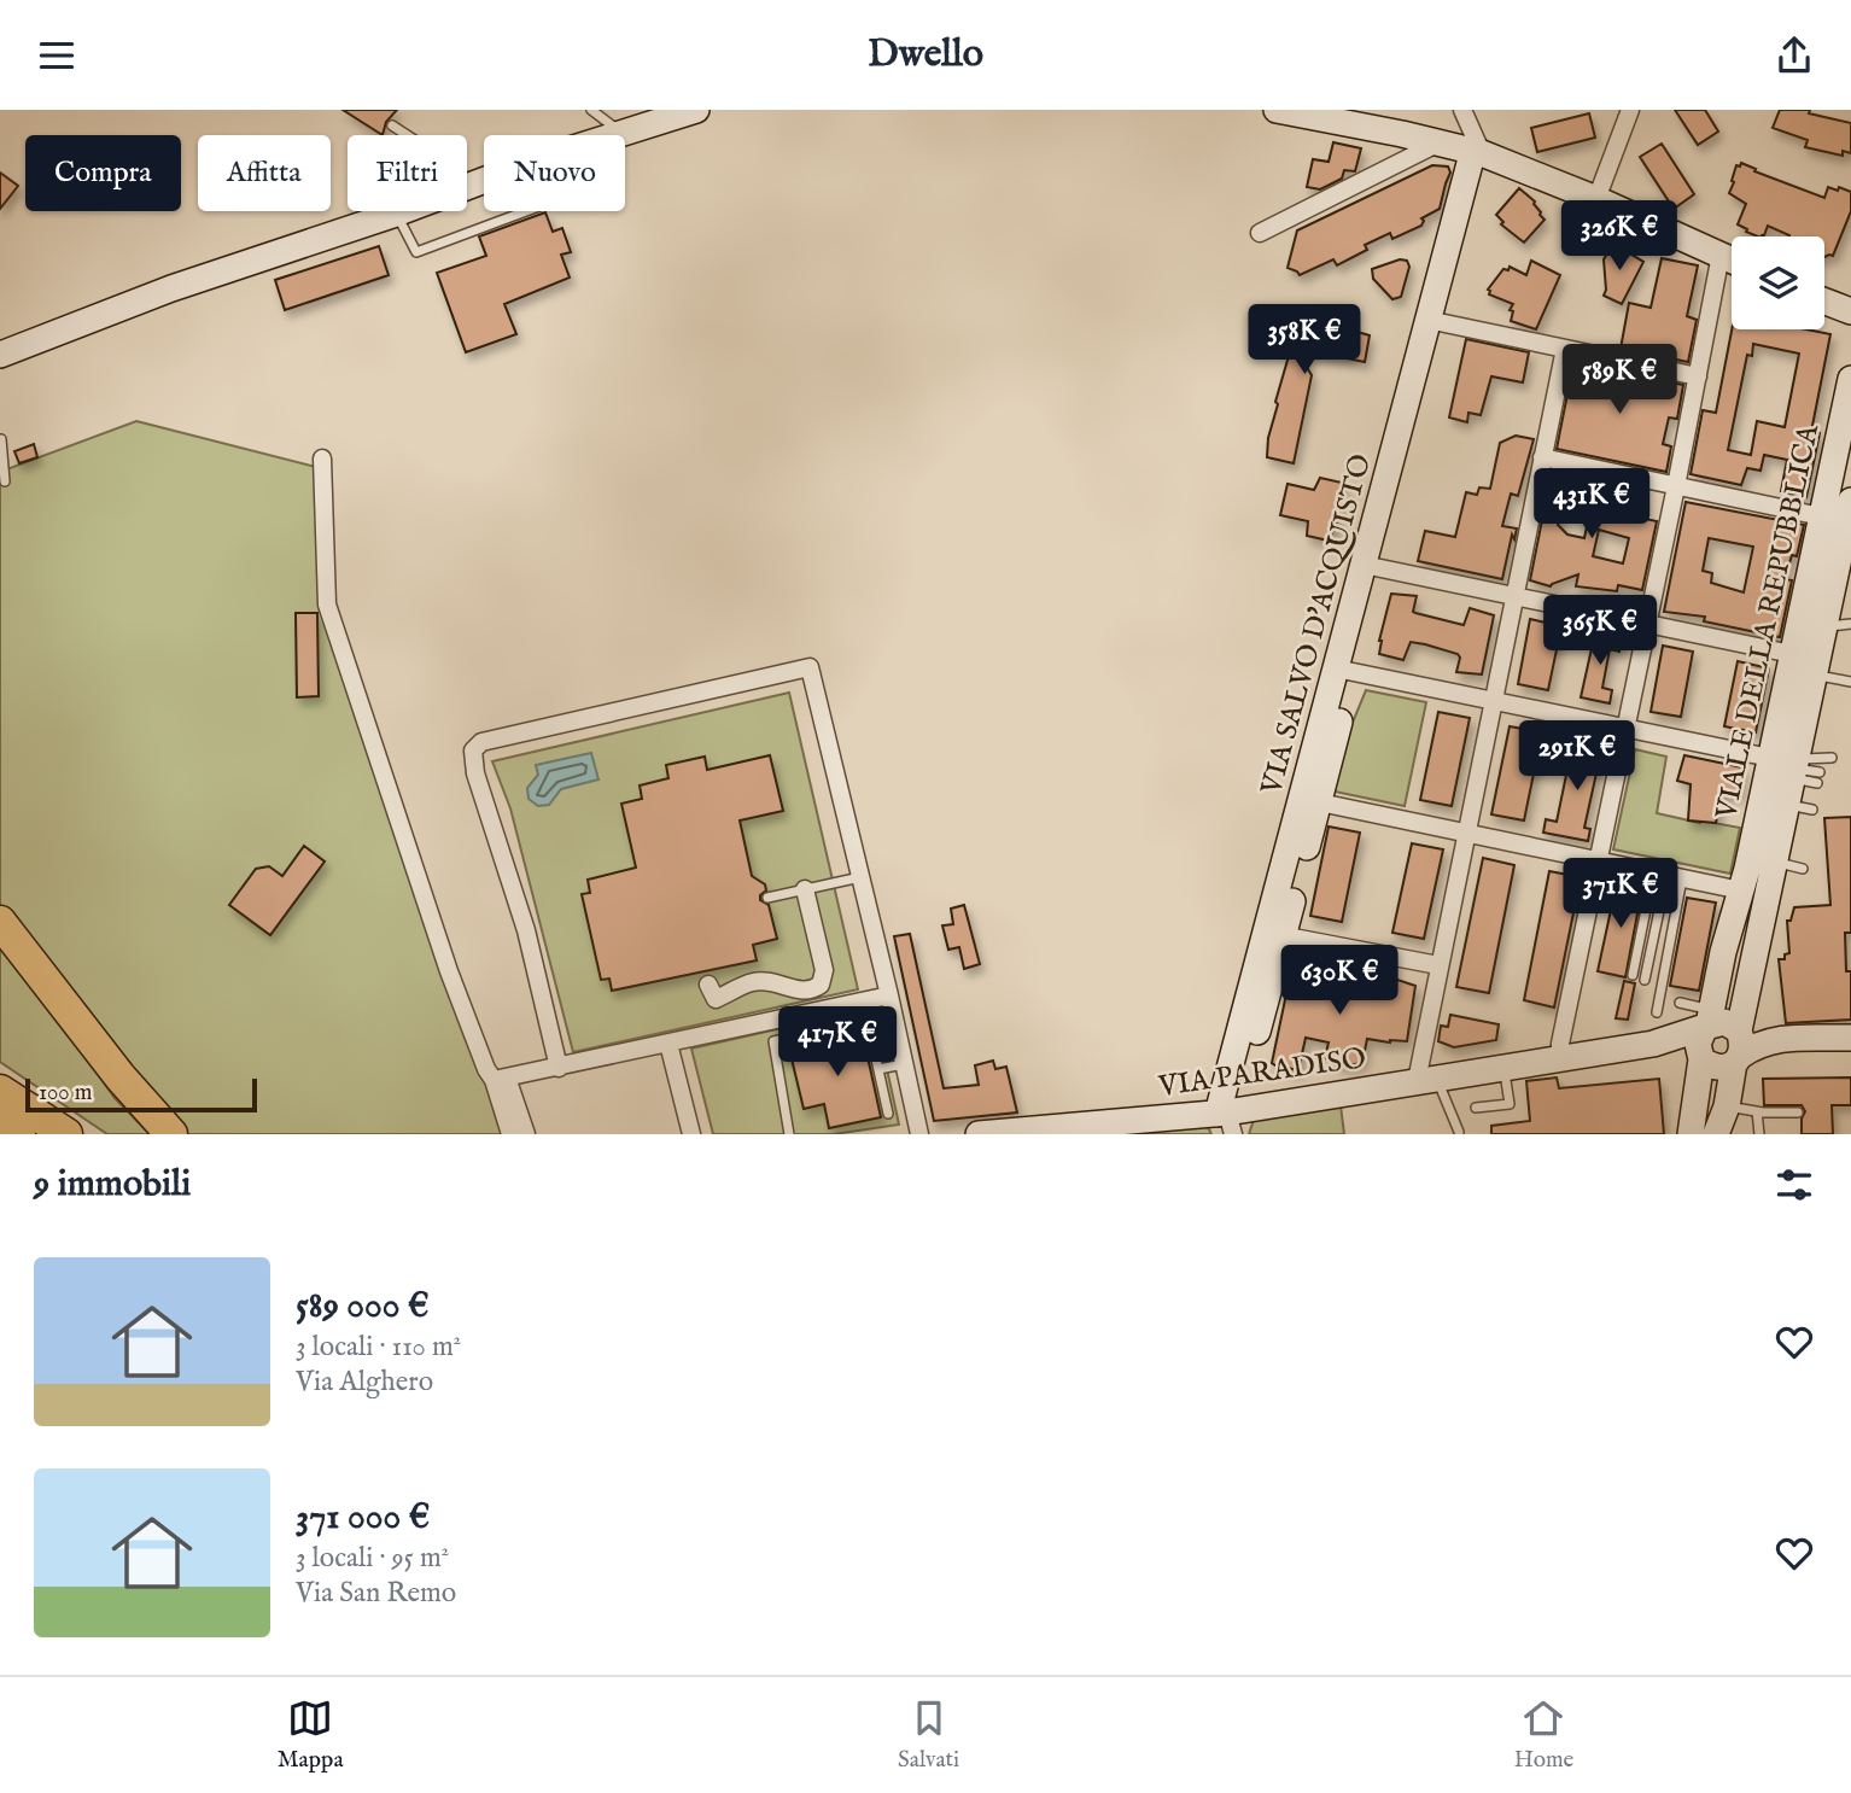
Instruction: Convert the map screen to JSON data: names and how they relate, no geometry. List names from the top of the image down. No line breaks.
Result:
{"streets":{"main road":["VIALE DELLA REPUBBLICA","VIA SALVO D'ACQUISTO","VIA PARADISO"]},"crossings":[["VIALE DELLA REPUBBLICA","VIA PARADISO"],["VIA SALVO D'ACQUISTO","VIA PARADISO"]],"scale_bar":"100 m","page":{"header":"Dwello","chip":["Compra","Affitta","Filtri","Nuovo"],"price":["326K €","358K €","589K €","431K €","365K €","291K €","371K €","630K €","417K €"],"scale":"100 m","heading":"9 immobili","list":[{"name":"589 000 €","note":"3 locali · 110 m² · Via Alghero"},{"name":"371 000 €","note":"3 locali · 95 m² · Via San Remo"}],"tabs":["Mappa","Salvati","Home"]}}
